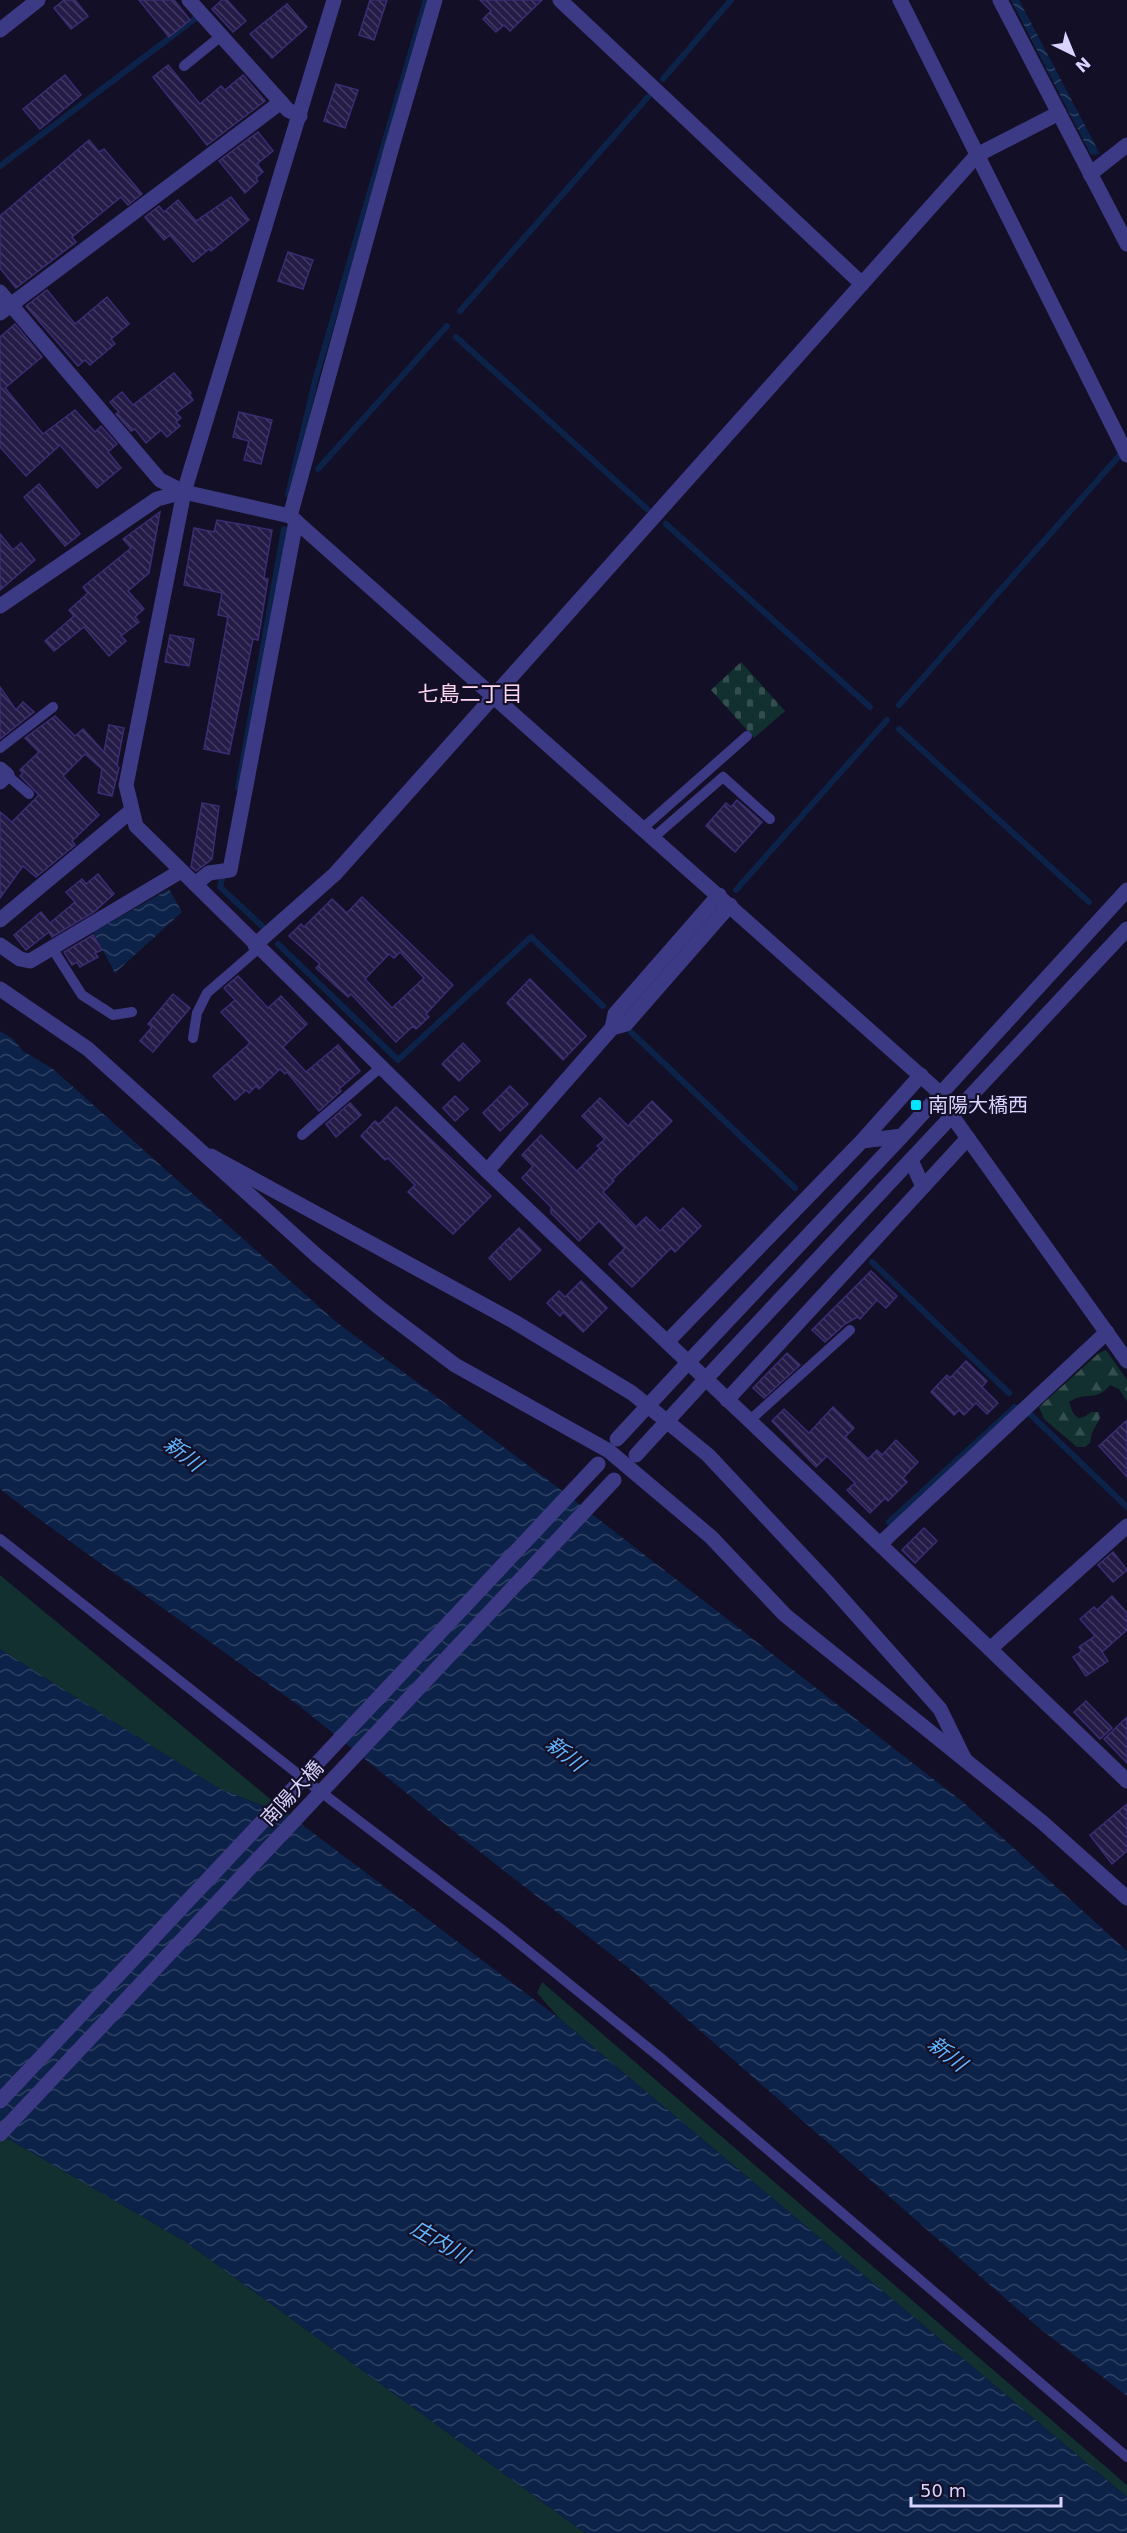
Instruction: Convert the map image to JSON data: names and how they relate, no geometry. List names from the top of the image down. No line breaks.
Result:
{"streets":{"street":["南陽大橋"]},"districts":["七島二丁目"],"water":["新川","庄内川"],"places":{"transit":["南陽大橋西"]},"scale_bar":"50 m","north":"bottom right"}
